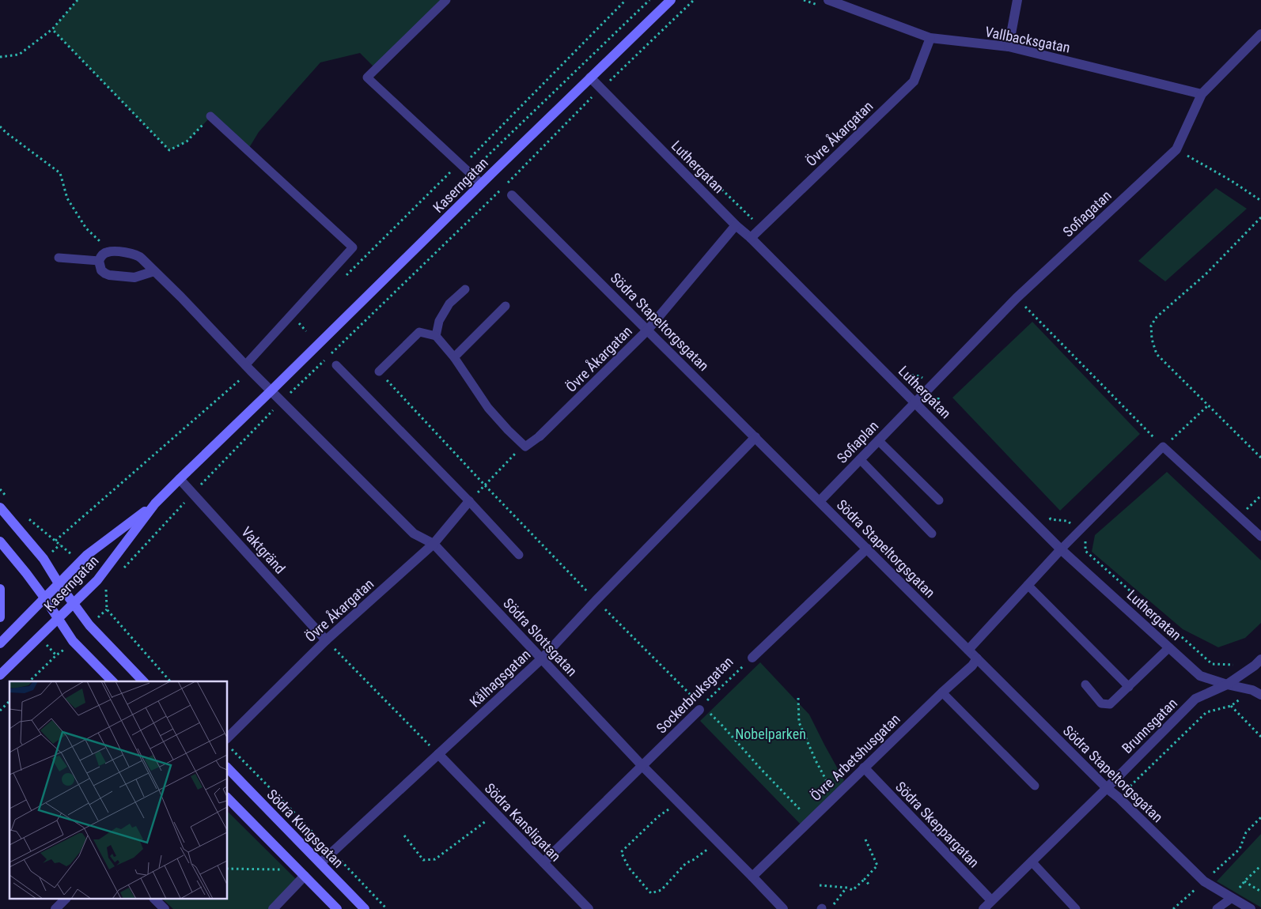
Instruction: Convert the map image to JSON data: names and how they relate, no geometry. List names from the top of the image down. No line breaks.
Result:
{"streets":{"main road":["Kaserngatan","Södra Kungsgatan"],"street":["Vallbacksgatan","Övre Åkargatan","Luthergatan","Sofiagatan","Södra Stapeltorgsgatan","Sofiaplan","Vaktgränd","Södra Slottsgatan","Kålhagsgatan","Sockerbruksgatan","Brunnsgatan","Övre Arbetshusgatan","Södra Kansligatan","Södra Skeppargatan"]},"crossings":[["Vallbacksgatan","Övre Åkargatan"],["Vallbacksgatan","Sofiagatan"],["Övre Åkargatan","Luthergatan"],["Övre Åkargatan","Södra Stapeltorgsgatan"],["Övre Åkargatan","Vaktgränd"],["Övre Åkargatan","Södra Slottsgatan"],["Luthergatan","Kaserngatan"],["Luthergatan","Sofiagatan"],["Luthergatan","Sofiaplan"],["Luthergatan","Brunnsgatan"],["Kaserngatan","Vaktgränd"],["Kaserngatan","Södra Slottsgatan"],["Sofiagatan","Sofiaplan"],["Södra Stapeltorgsgatan","Sofiaplan"],["Södra Stapeltorgsgatan","Kålhagsgatan"],["Södra Stapeltorgsgatan","Sockerbruksgatan"],["Södra Stapeltorgsgatan","Brunnsgatan"],["Södra Stapeltorgsgatan","Övre Arbetshusgatan"],["Södra Slottsgatan","Kålhagsgatan"],["Södra Slottsgatan","Sockerbruksgatan"],["Södra Slottsgatan","Övre Arbetshusgatan"],["Kålhagsgatan","Södra Kansligatan"],["Kålhagsgatan","Södra Kungsgatan"],["Sockerbruksgatan","Södra Kansligatan"],["Brunnsgatan","Södra Skeppargatan"],["Övre Arbetshusgatan","Södra Skeppargatan"]],"parks":["Nobelparken"]}
